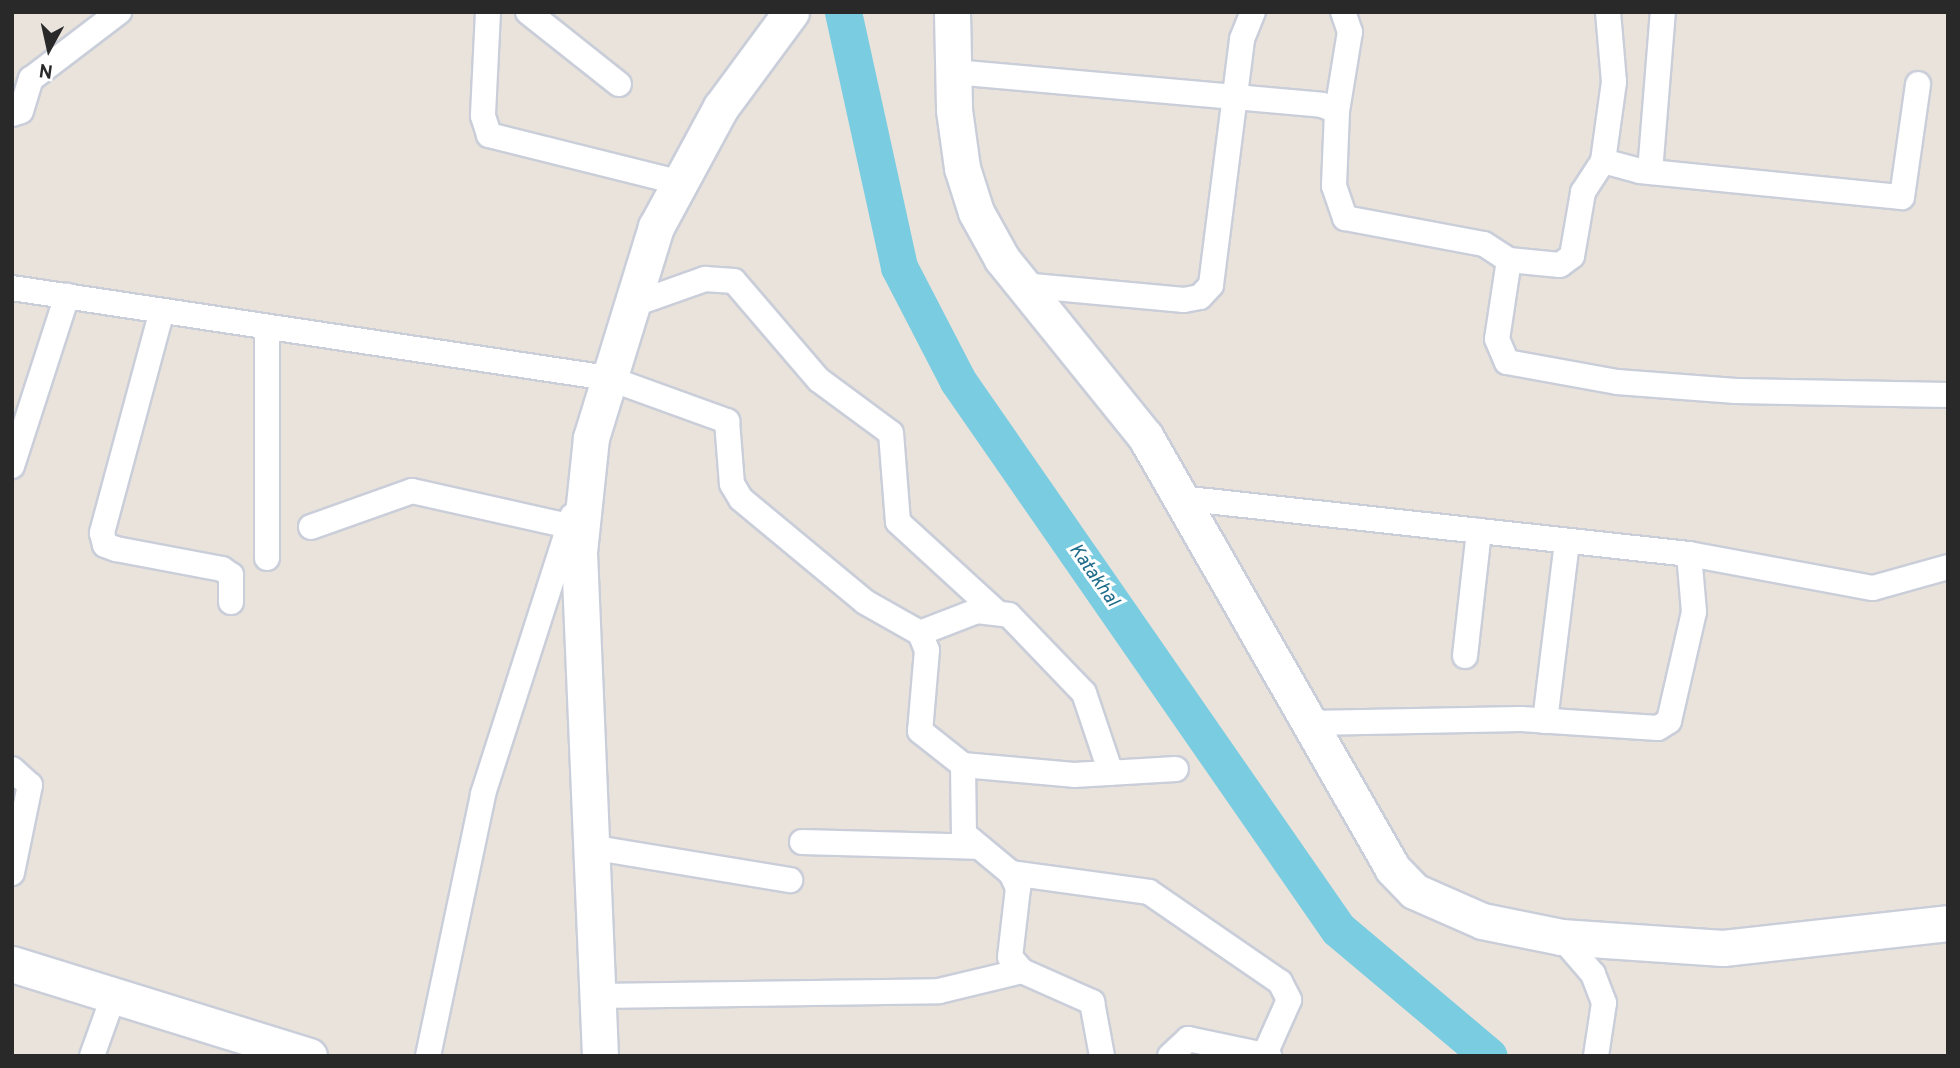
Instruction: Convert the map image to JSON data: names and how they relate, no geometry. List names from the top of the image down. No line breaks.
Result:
{"water":["Katakhal"],"north":"bottom"}
